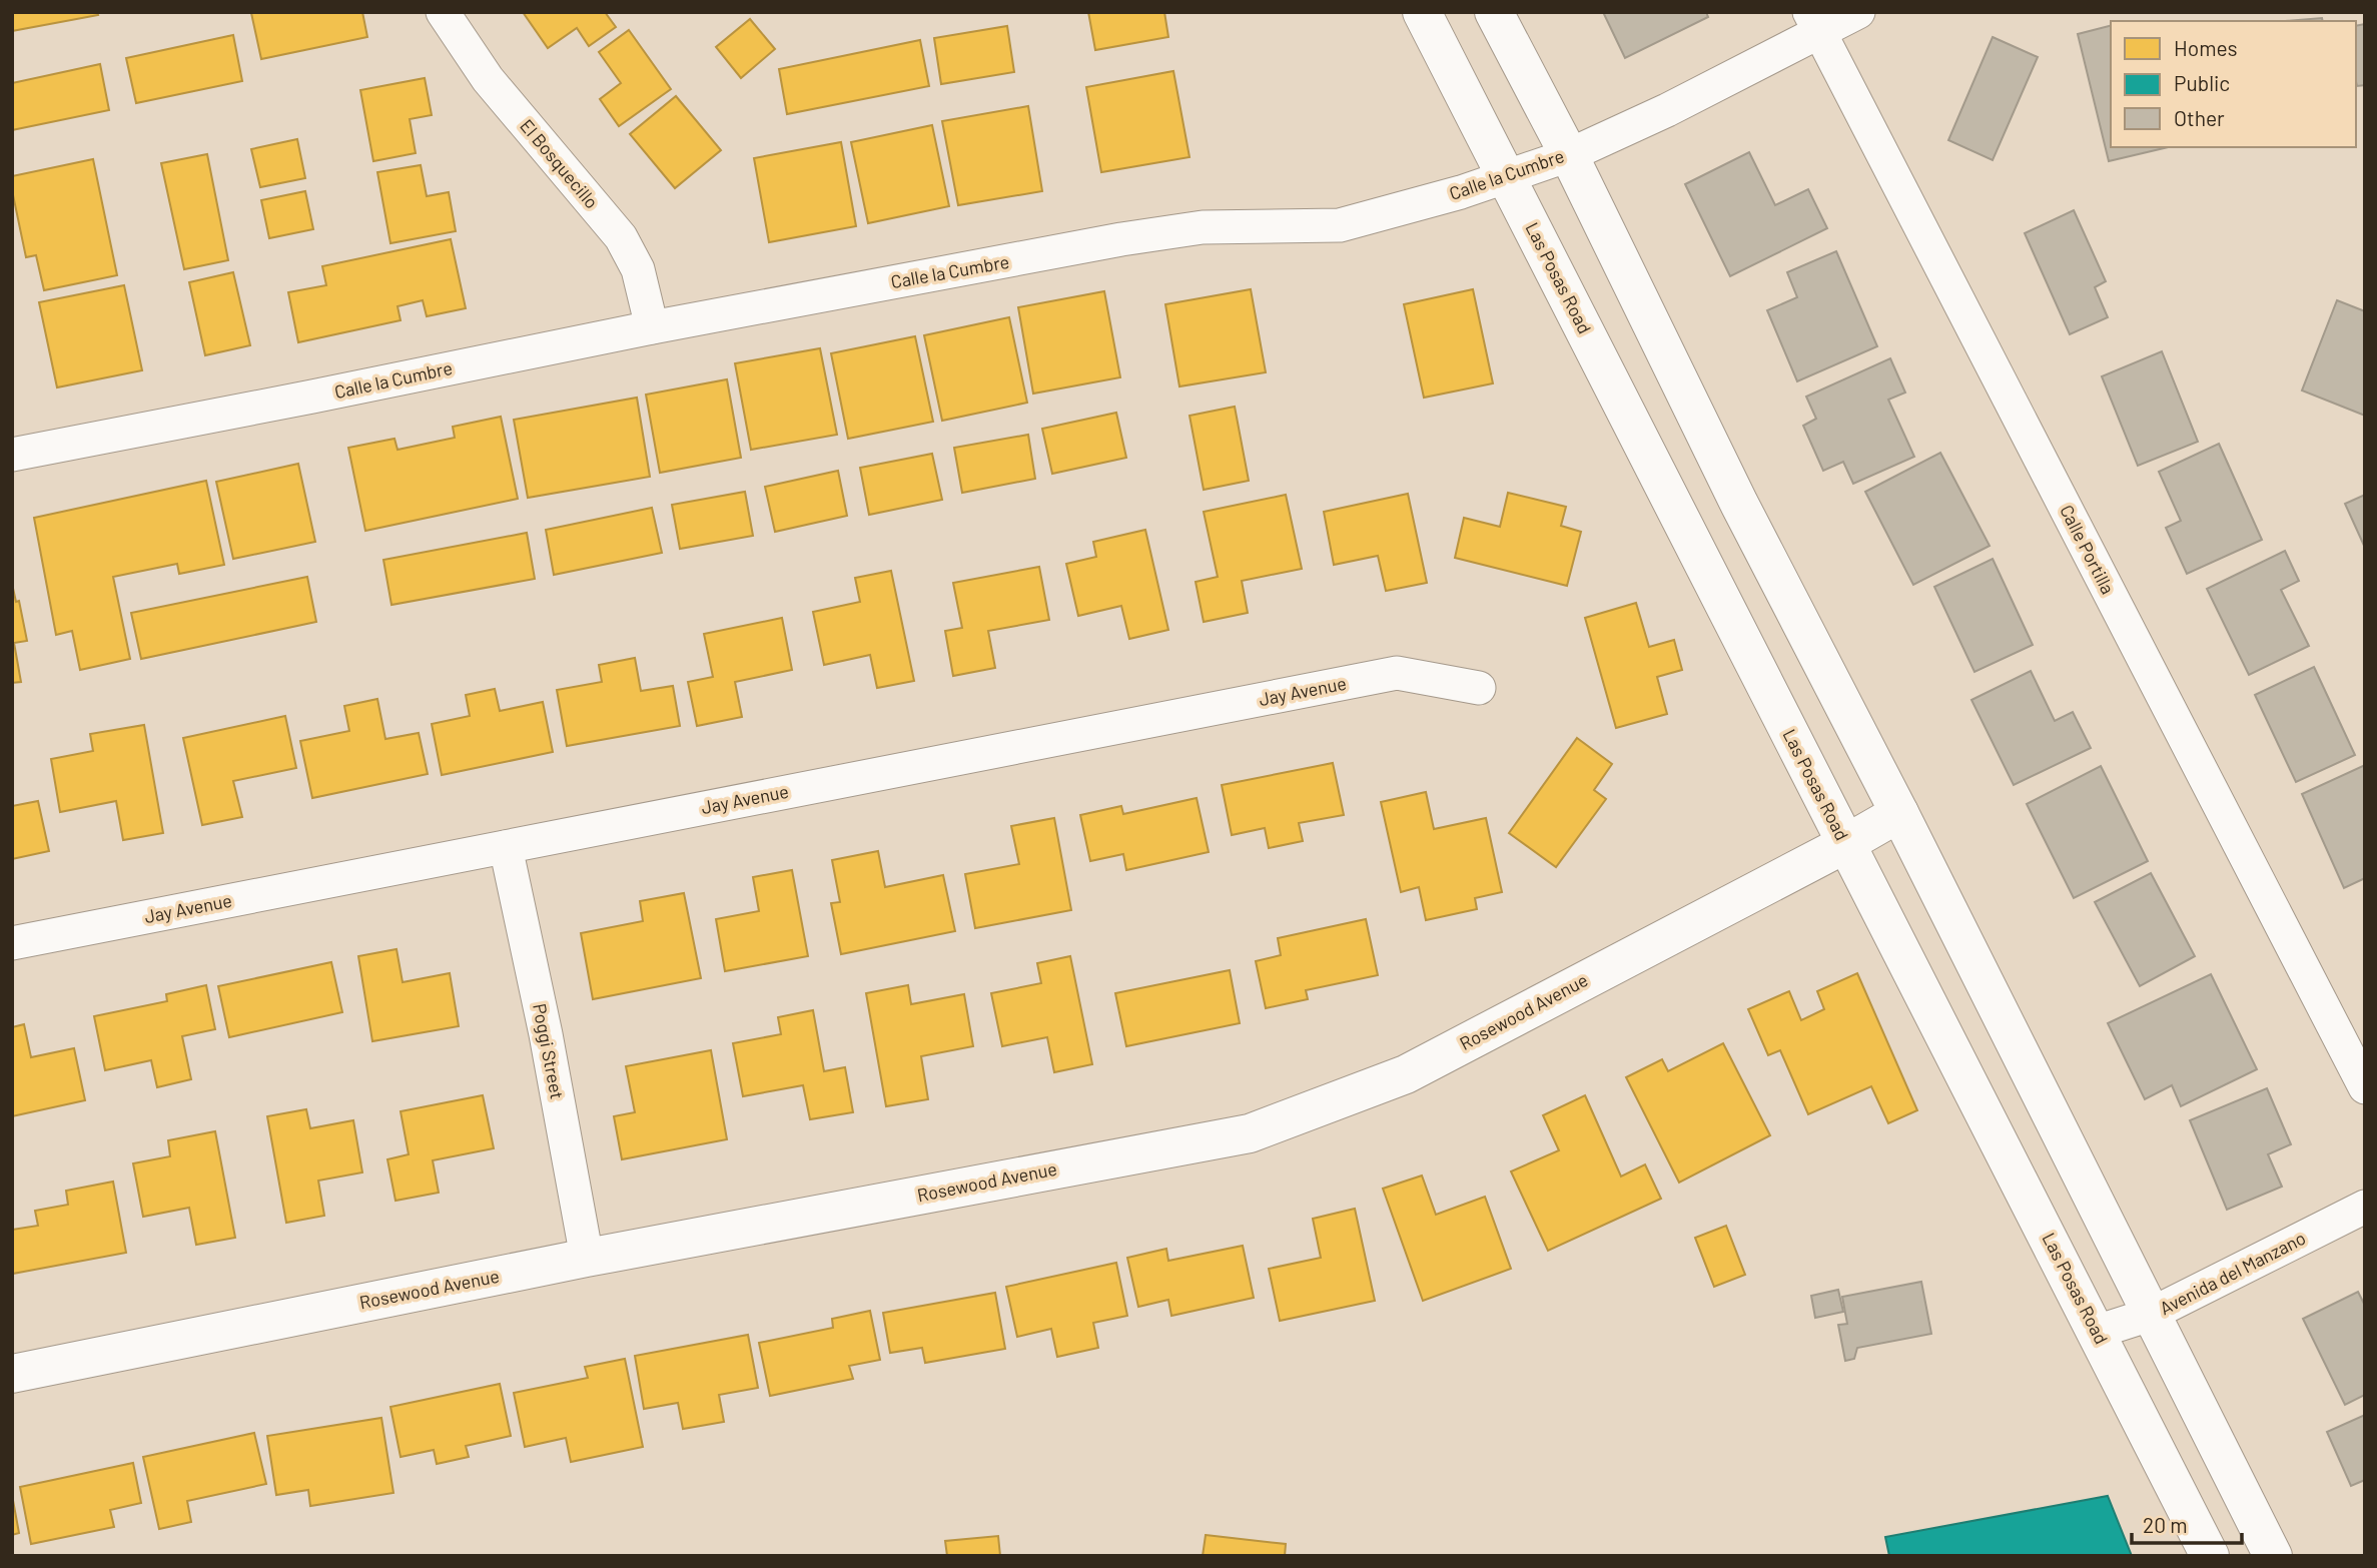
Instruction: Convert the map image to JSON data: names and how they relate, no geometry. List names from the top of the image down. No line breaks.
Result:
{"streets":{"main road":["Las Posas Road","Rosewood Avenue"],"street":["El Bosquecillo","Calle la Cumbre","Calle Portilla","Jay Avenue","Poggi Street","Avenida del Manzano"]},"crossings":[["El Bosquecillo","Calle la Cumbre"],["Calle la Cumbre","Las Posas Road"],["Calle la Cumbre","Calle Portilla"],["Las Posas Road","Rosewood Avenue"],["Las Posas Road","Avenida del Manzano"],["Jay Avenue","Poggi Street"],["Rosewood Avenue","Poggi Street"]],"legend":["Homes","Public","Other"],"scale_bar":"20 m"}
